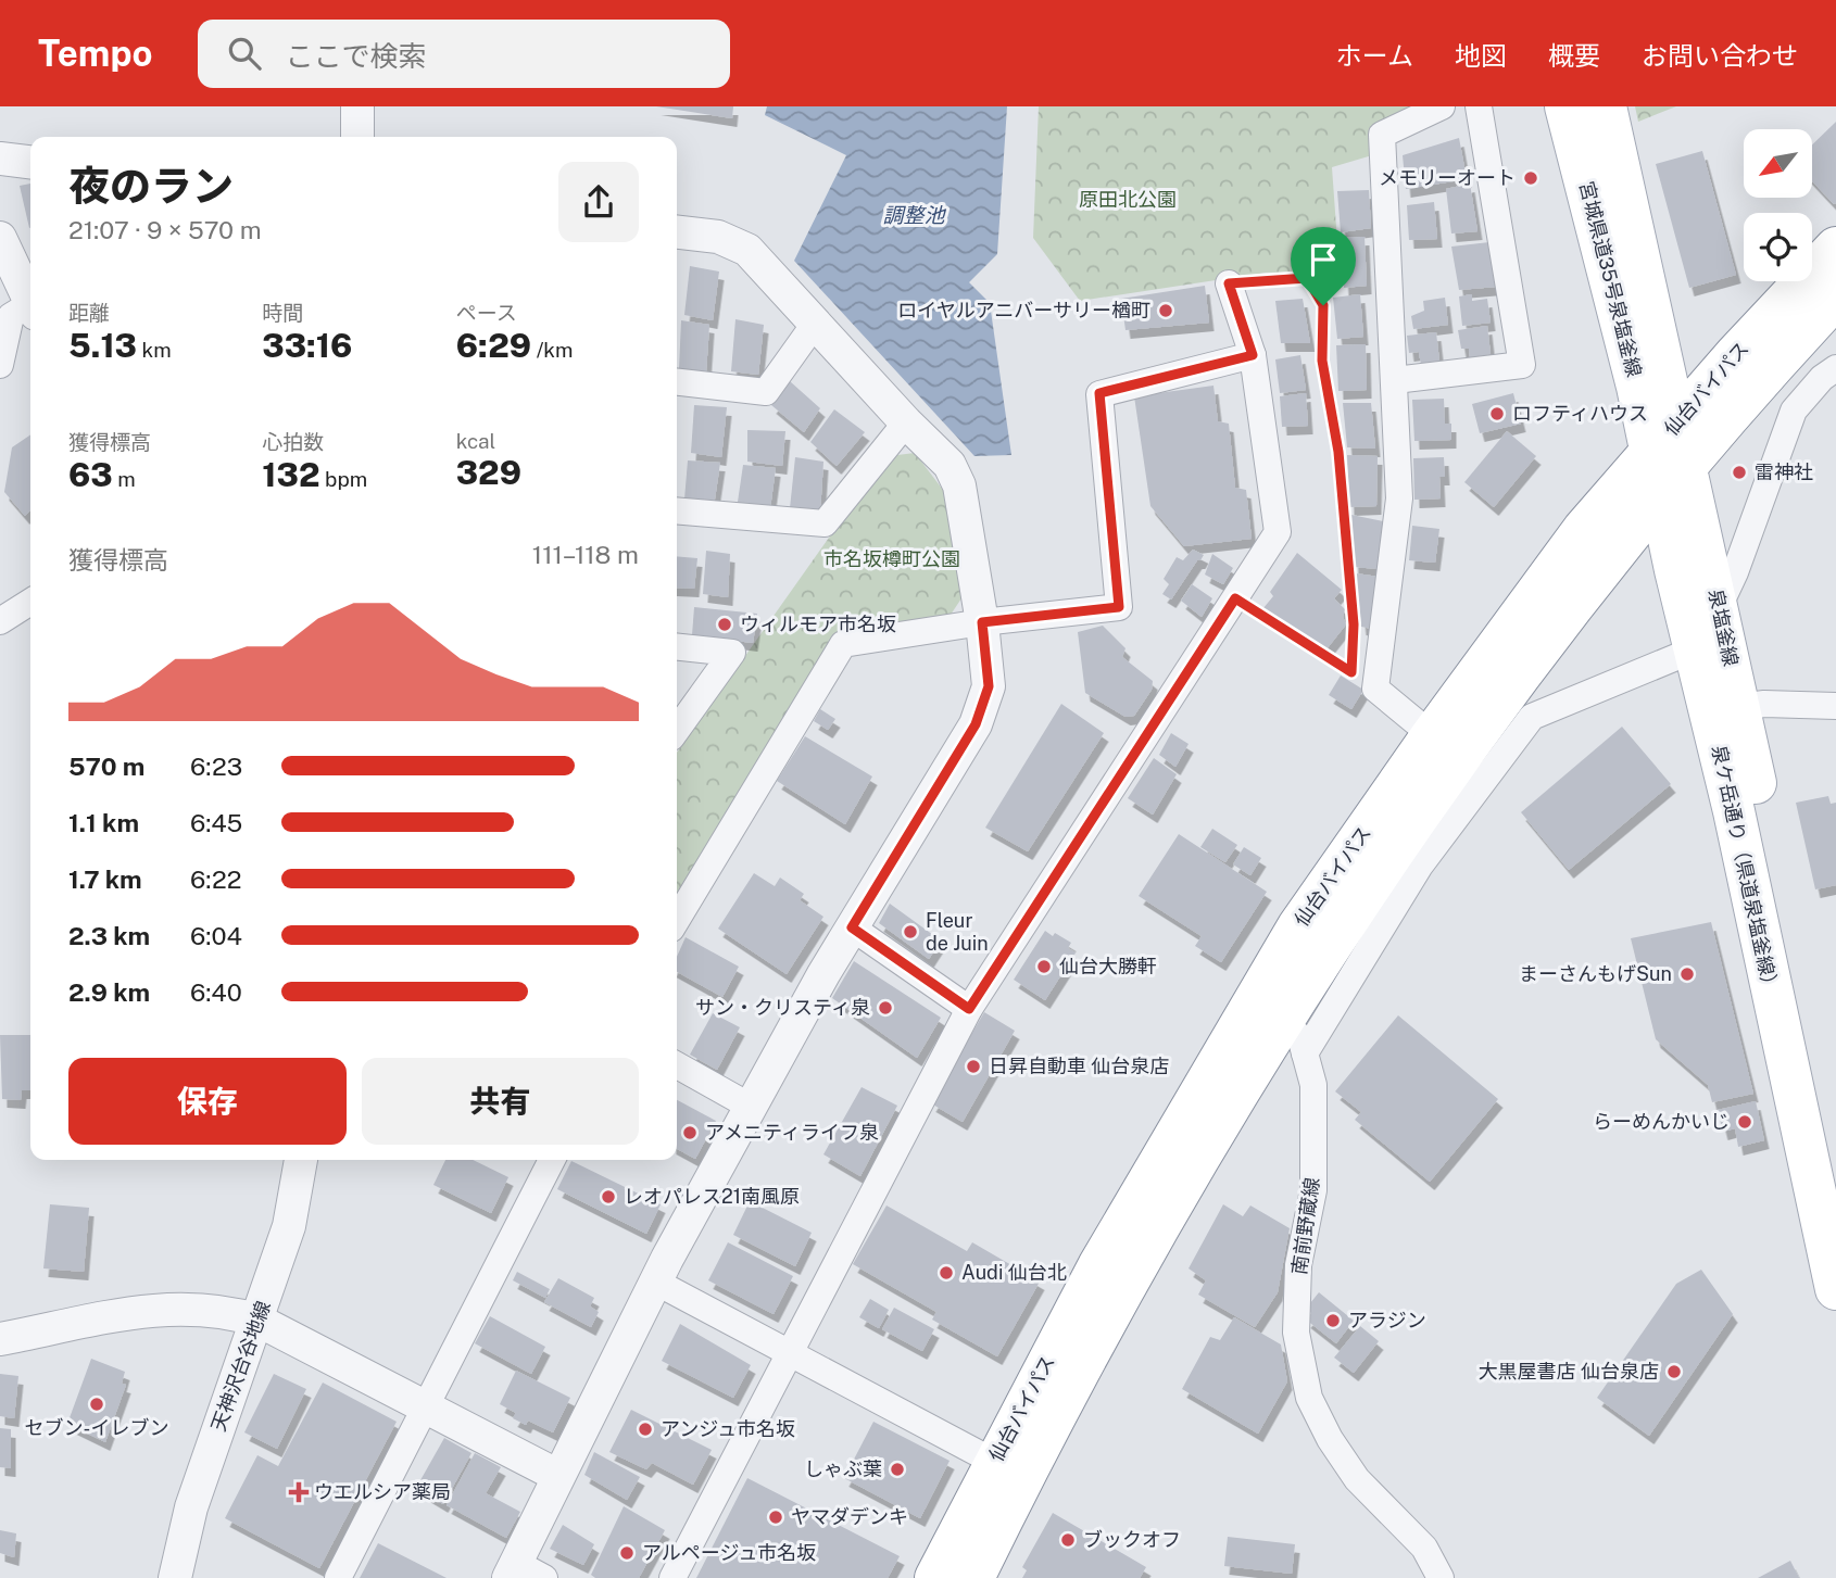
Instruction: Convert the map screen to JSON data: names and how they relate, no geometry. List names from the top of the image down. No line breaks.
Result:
{"streets":{"main road":["宮城県道35号泉塩釜線","仙台バイパス","泉塩釜線","泉ケ岳通り（県道泉塩釜線）"],"street":["南前野蔵線","天神沢台谷地線"]},"crossings":[["宮城県道35号泉塩釜線","仙台バイパス"],["宮城県道35号泉塩釜線","泉塩釜線"],["宮城県道35号泉塩釜線","泉ケ岳通り（県道泉塩釜線）"],["仙台バイパス","泉塩釜線"],["仙台バイパス","泉ケ岳通り（県道泉塩釜線）"],["仙台バイパス","南前野蔵線"],["泉塩釜線","泉ケ岳通り（県道泉塩釜線）"]],"water":["調整池"],"parks":["原田北公園","市名坂樽町公園"],"places":{"other":["メモリーオート","ロイヤルアニバーサリー楢町","ロフティハウス","雷神社","ウィルモア市名坂","Fleur de Juin","仙台大勝軒","まーさんもげSun","サン・クリスティ泉","日昇自動車 仙台泉店","らーめんかいじ","アメニティライフ泉","レオパレス21南風原","Audi 仙台北","アラジン","大黒屋書店 仙台泉店","セブン-イレブン","アンジュ市名坂","しゃぶ葉","ヤマダデンキ","ブックオフ","アルページュ市名坂"],"health":["ウエルシア薬局"]},"north":"bottom left","page":{"header":"Tempo","search":"ここで検索","nav":["ホーム","地図","概要","お問い合わせ"],"heading":["夜のラン","21:07 · 9 × 570 m"],"stats":[["距離","5.13 km"],["時間","33:16"],["ペース","6:29 /km"],["獲得標高","63 m"],["心拍数","132 bpm"],["kcal","329"]],"chart":["獲得標高","111–118 m"],"list":[{"name":"570 m","note":"6:23"},{"name":"1.1 km","note":"6:45"},{"name":"1.7 km","note":"6:22"},{"name":"2.3 km","note":"6:04"},{"name":"2.9 km","note":"6:40"}],"buttons":["保存","共有"]}}
